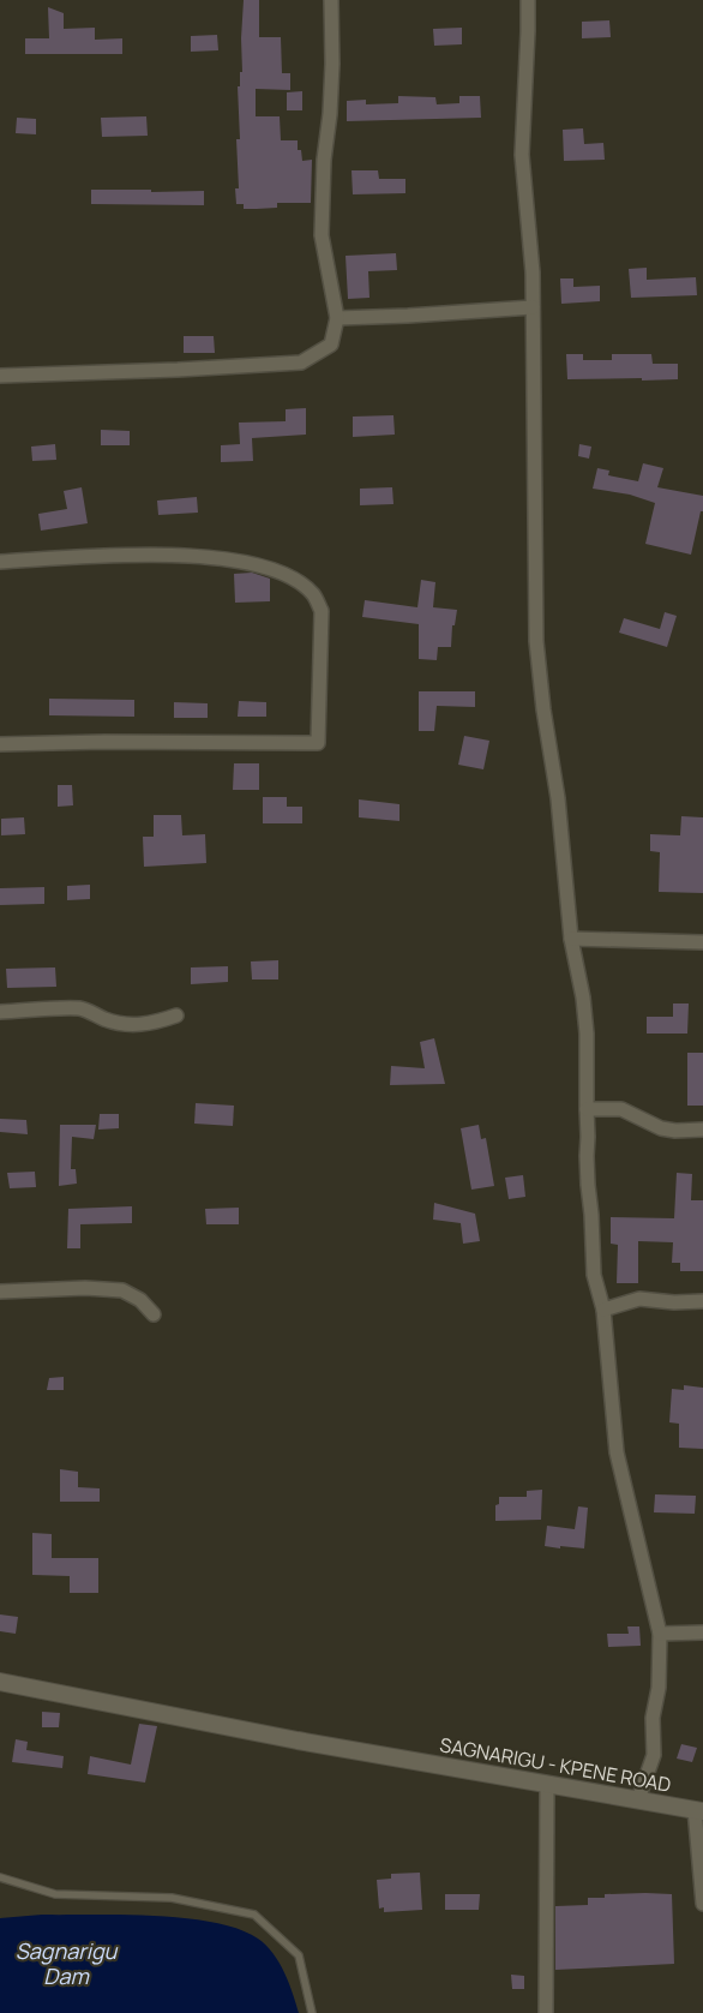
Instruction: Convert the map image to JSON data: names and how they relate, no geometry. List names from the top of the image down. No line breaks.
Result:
{"streets":{"street":["SAGNARIGU - KPENE ROAD"]},"water":["Sagnarigu Dam"]}
